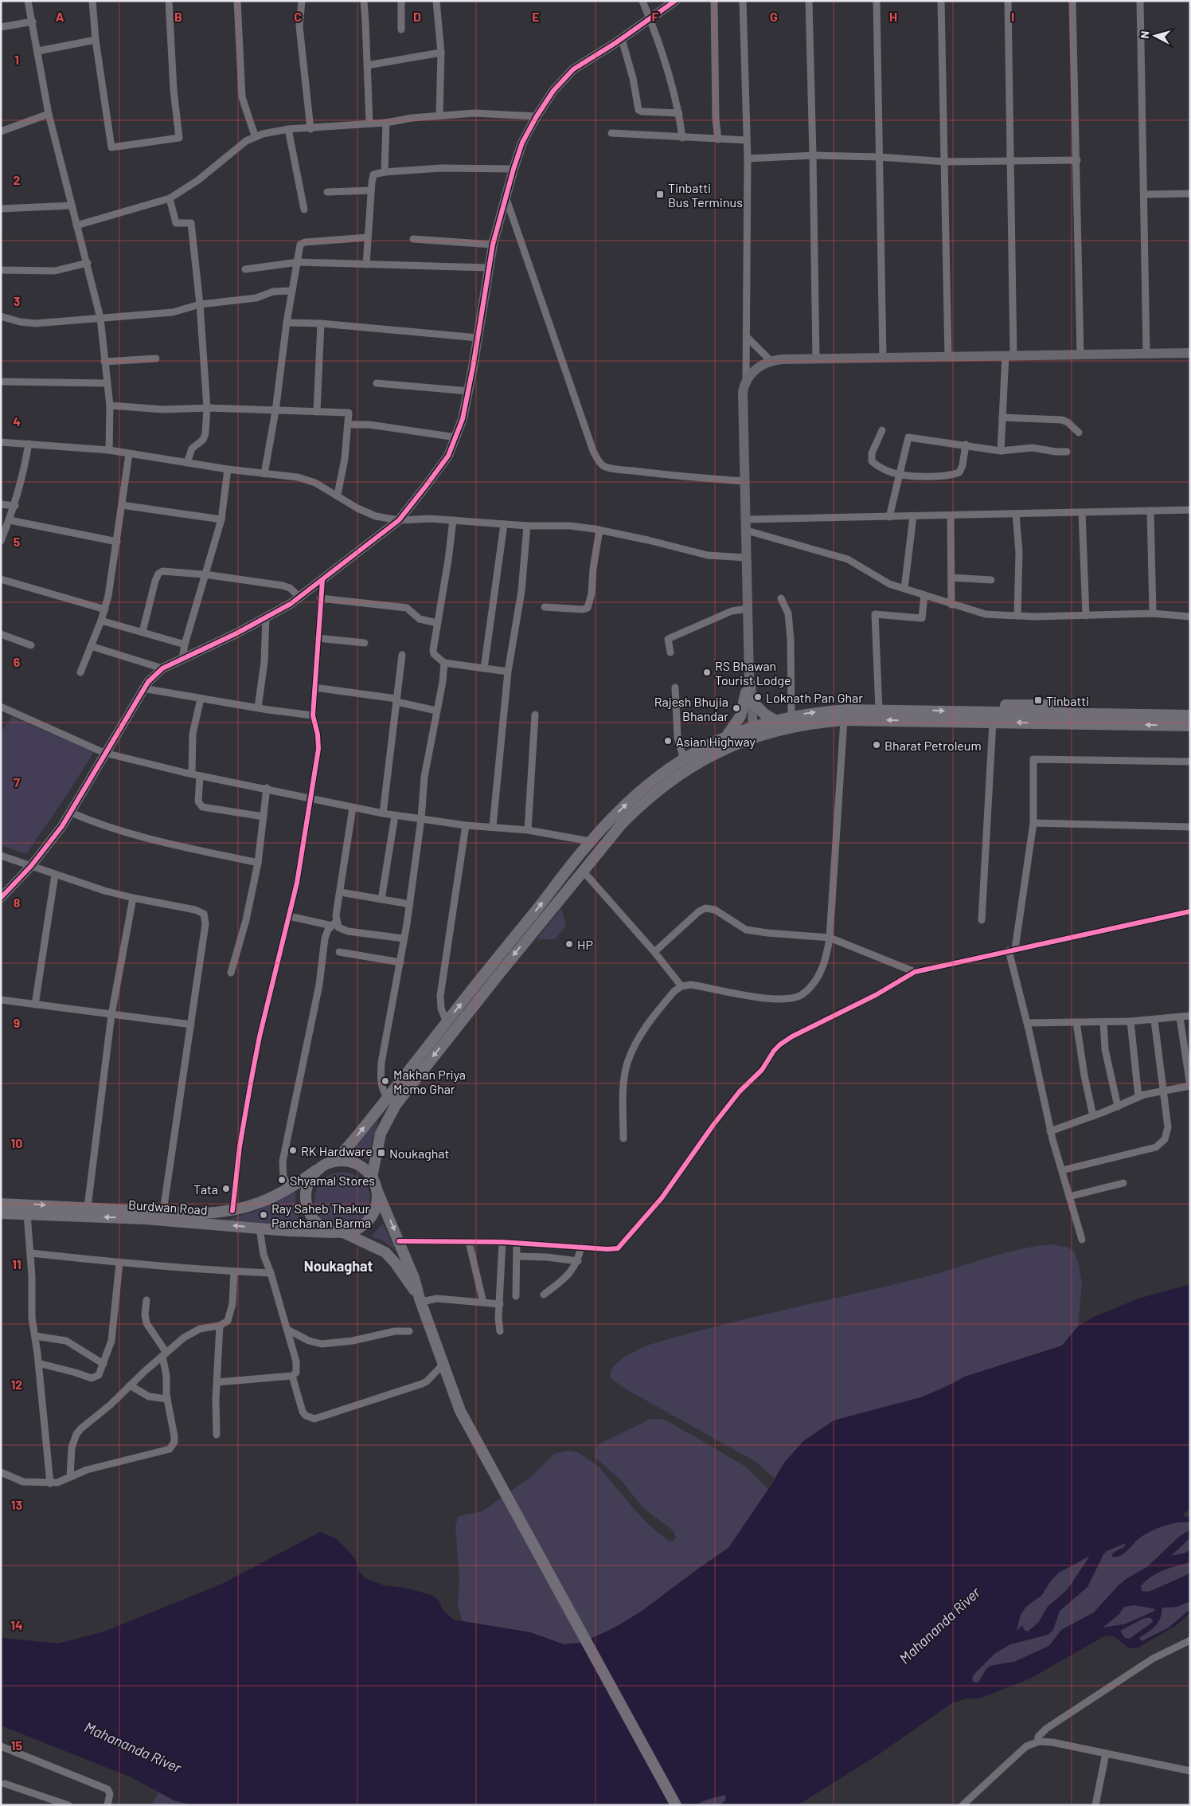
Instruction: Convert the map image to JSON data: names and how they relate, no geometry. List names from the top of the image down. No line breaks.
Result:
{"streets":{"main road":["Burdwan Road"]},"districts":["Noukaghat"],"water":["Mahananda River"],"places":{"transit":["Tinbatti Bus Terminus","Tinbatti","Noukaghat"],"other":["RS Bhawan Tourist Lodge","Loknath Pan Ghar","Rajesh Bhujia Bhandar","Asian Highway","Bharat Petroleum","HP","Makhan Priya Momo Ghar","RK Hardware","Shyamal Stores","Tata","Ray Saheb Thakur Panchanan Barma"]},"north":"left","grid":{"columns":["A","B","C","D","E","F","G","H","I"],"rows":["1","2","3","4","5","6","7","8","9","10","11","12","13","14","15"]}}
